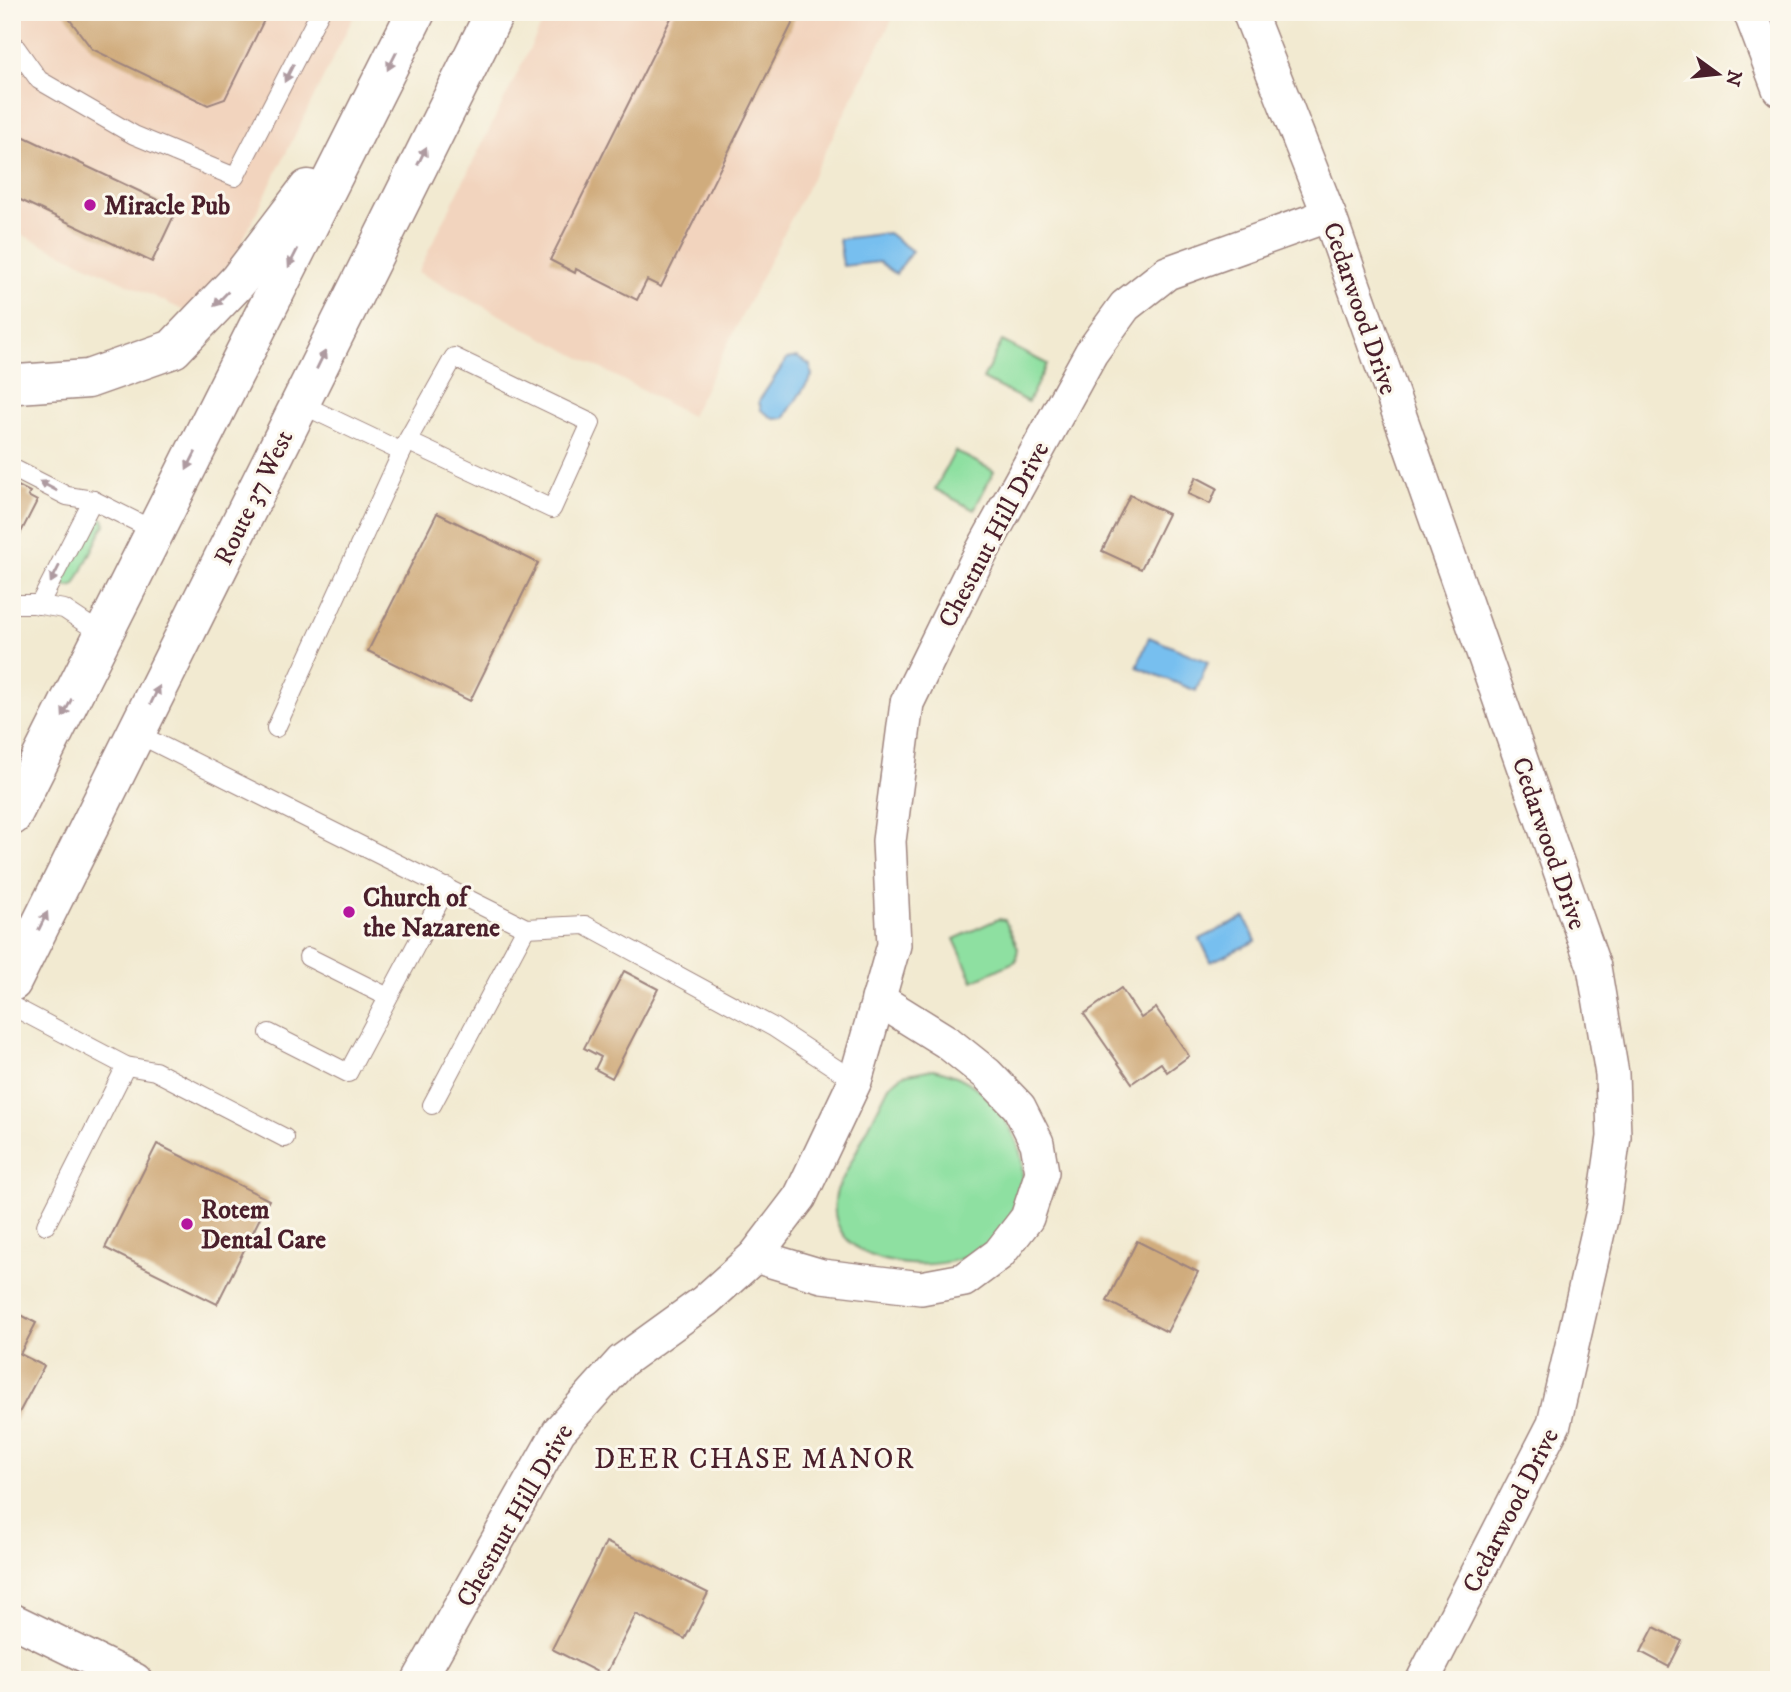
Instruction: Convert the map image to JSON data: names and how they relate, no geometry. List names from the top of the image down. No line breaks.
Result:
{"streets":{"highway":["Route 37 West"],"street":["Cedarwood Drive","Chestnut Hill Drive"]},"crossings":[["Cedarwood Drive","Chestnut Hill Drive"]],"districts":["DEER CHASE MANOR"],"places":["Miracle Pub","Church of the Nazarene","Rotem Dental Care"],"north":"right"}
